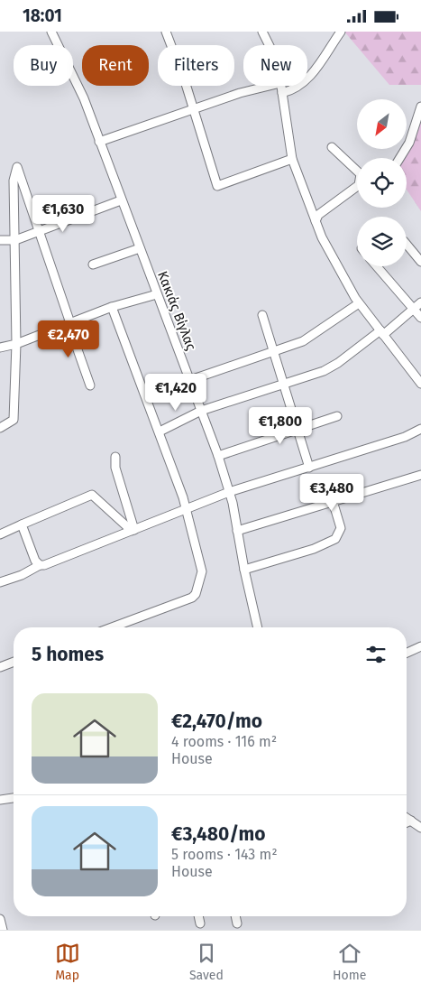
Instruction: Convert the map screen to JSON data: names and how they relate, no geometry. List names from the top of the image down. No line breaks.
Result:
{"streets":{"street":["Κακιάς Βίγλας"]},"north":"bottom left","page":{"status":"18:01","chip":["Buy","Rent","Filters","New"],"price":["€1,630","€2,470","€1,420","€1,800","€3,480"],"heading":"5 homes","list":[{"name":"€2,470/mo","note":"4 rooms · 116 m² · House"},{"name":"€3,480/mo","note":"5 rooms · 143 m² · House"}],"tabs":["Map","Saved","Home"]}}
